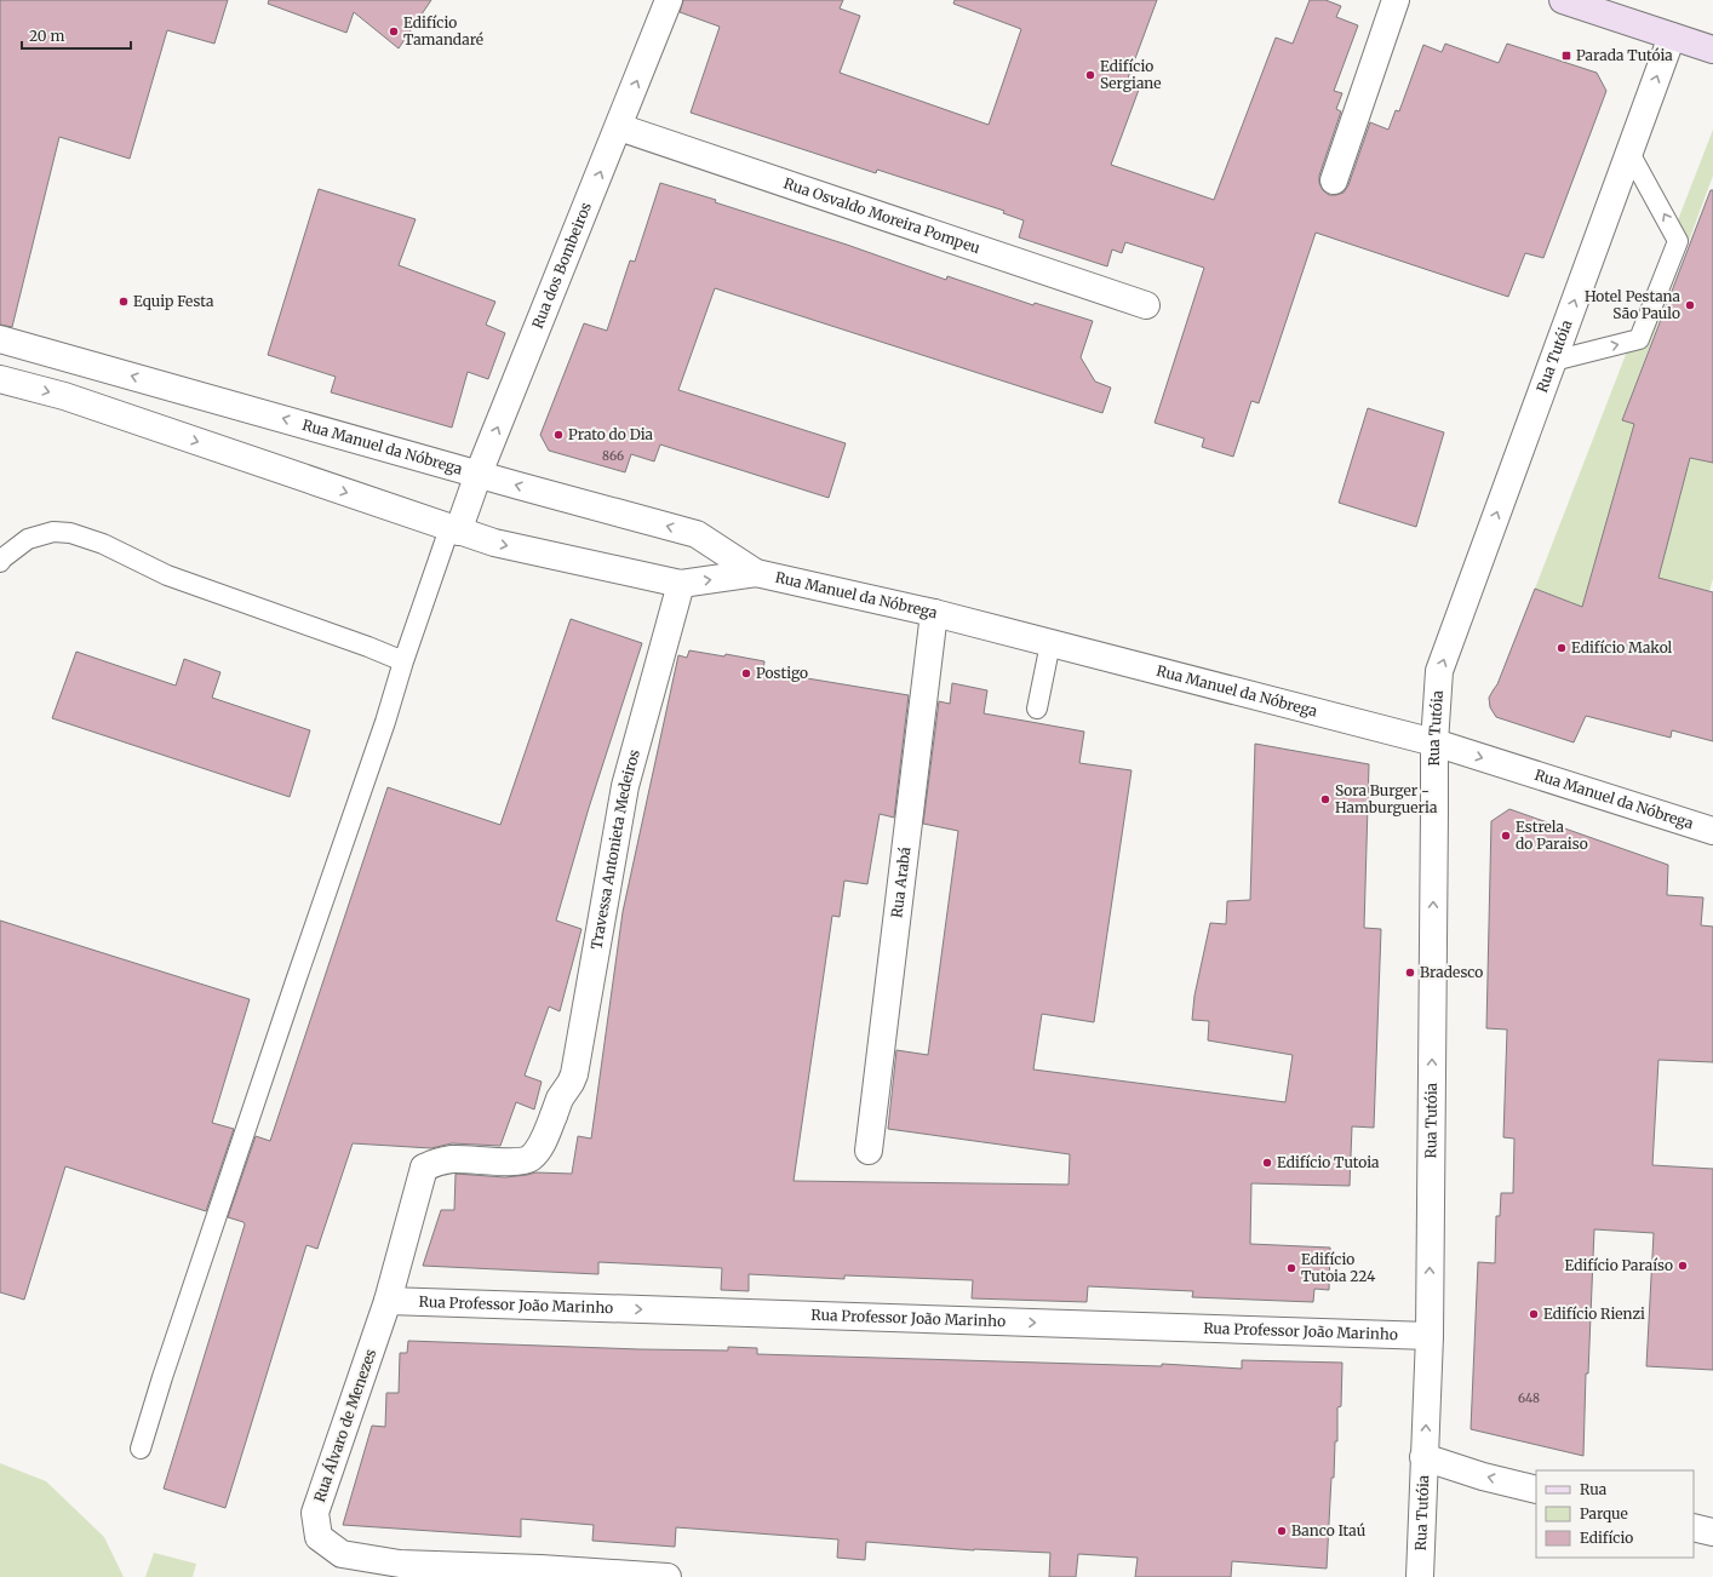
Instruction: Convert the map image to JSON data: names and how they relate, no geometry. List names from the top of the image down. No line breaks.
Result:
{"streets":{"street":["Rua Osvaldo Moreira Pompeu","Rua dos Bombeiros","Rua Tutóia","Rua Manuel da Nóbrega","Travessa Antonieta Medeiros","Rua Arabá","Rua Professor João Marinho","Rua Álvaro de Menezes"]},"crossings":[["Rua Osvaldo Moreira Pompeu","Rua dos Bombeiros"],["Rua dos Bombeiros","Rua Manuel da Nóbrega"],["Rua Tutóia","Rua Manuel da Nóbrega"],["Rua Tutóia","Rua Professor João Marinho"],["Rua Manuel da Nóbrega","Travessa Antonieta Medeiros"],["Rua Manuel da Nóbrega","Rua Arabá"],["Travessa Antonieta Medeiros","Rua Álvaro de Menezes"],["Rua Professor João Marinho","Rua Álvaro de Menezes"]],"one_way":["Rua dos Bombeiros","Rua Tutóia","Rua Professor João Marinho"],"places":{"other":["Edifício Tamandaré","Edifício Sergiane","Equip Festa","Hotel Pestana São Paulo","Prato do Dia","Edifício Makol","Postigo","Sora Burger - Hamburgueria","Estrela do Paraiso","Bradesco","Edifício Tutoia","Edifício Paraíso","Edifício Tutoia 224","Edifício Rienzi","Banco Itaú"],"transit":["Parada Tutóia"]},"house_numbers":["866","648"],"legend":["Rua","Parque","Edifício"],"scale_bar":"20 m"}
